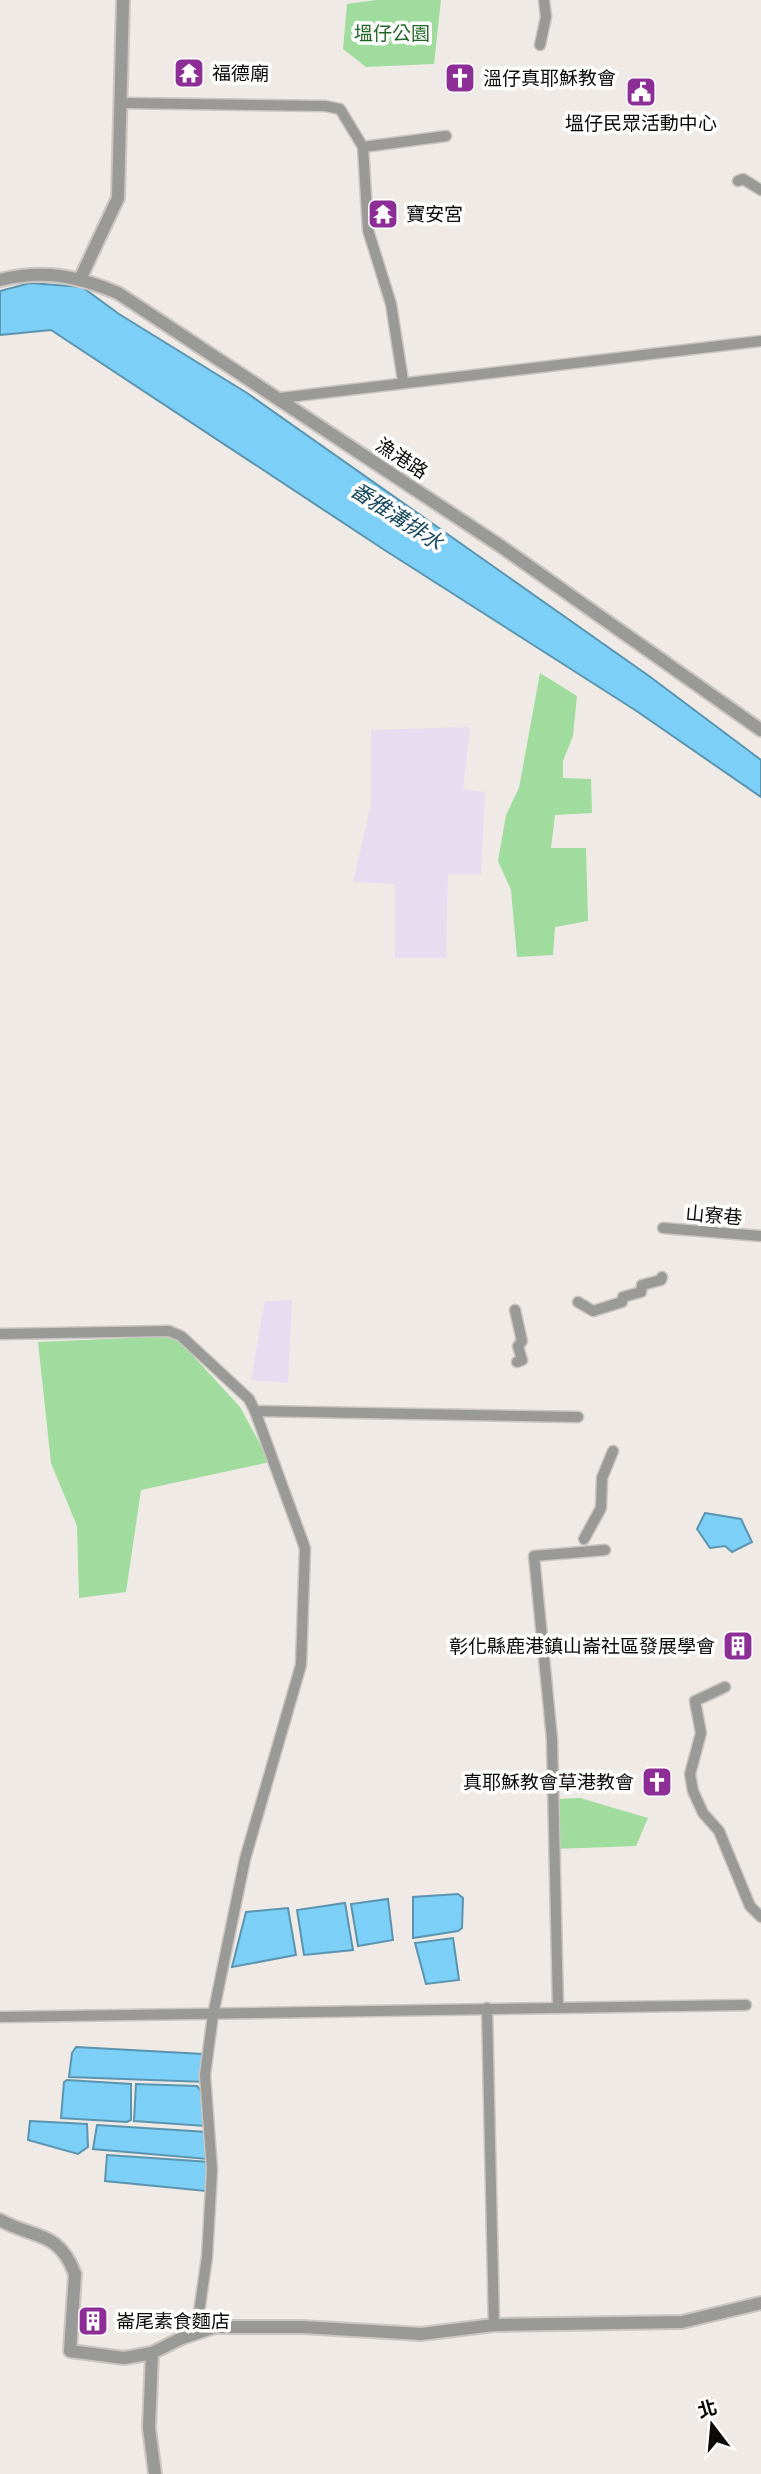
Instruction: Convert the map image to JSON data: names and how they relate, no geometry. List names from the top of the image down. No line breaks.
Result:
{"streets":{"street":["漁港路","山寮巷"]},"water":["番雅溝排水"],"parks":["塭仔公園"],"places":{"temple":["福德廟","寶安宮"],"church":["溫仔真耶穌教會","真耶穌教會草港教會"],"public building":["塭仔民眾活動中心"],"building":["彰化縣鹿港鎮山崙社區發展學會","崙尾素食麵店"]},"north":"top"}
